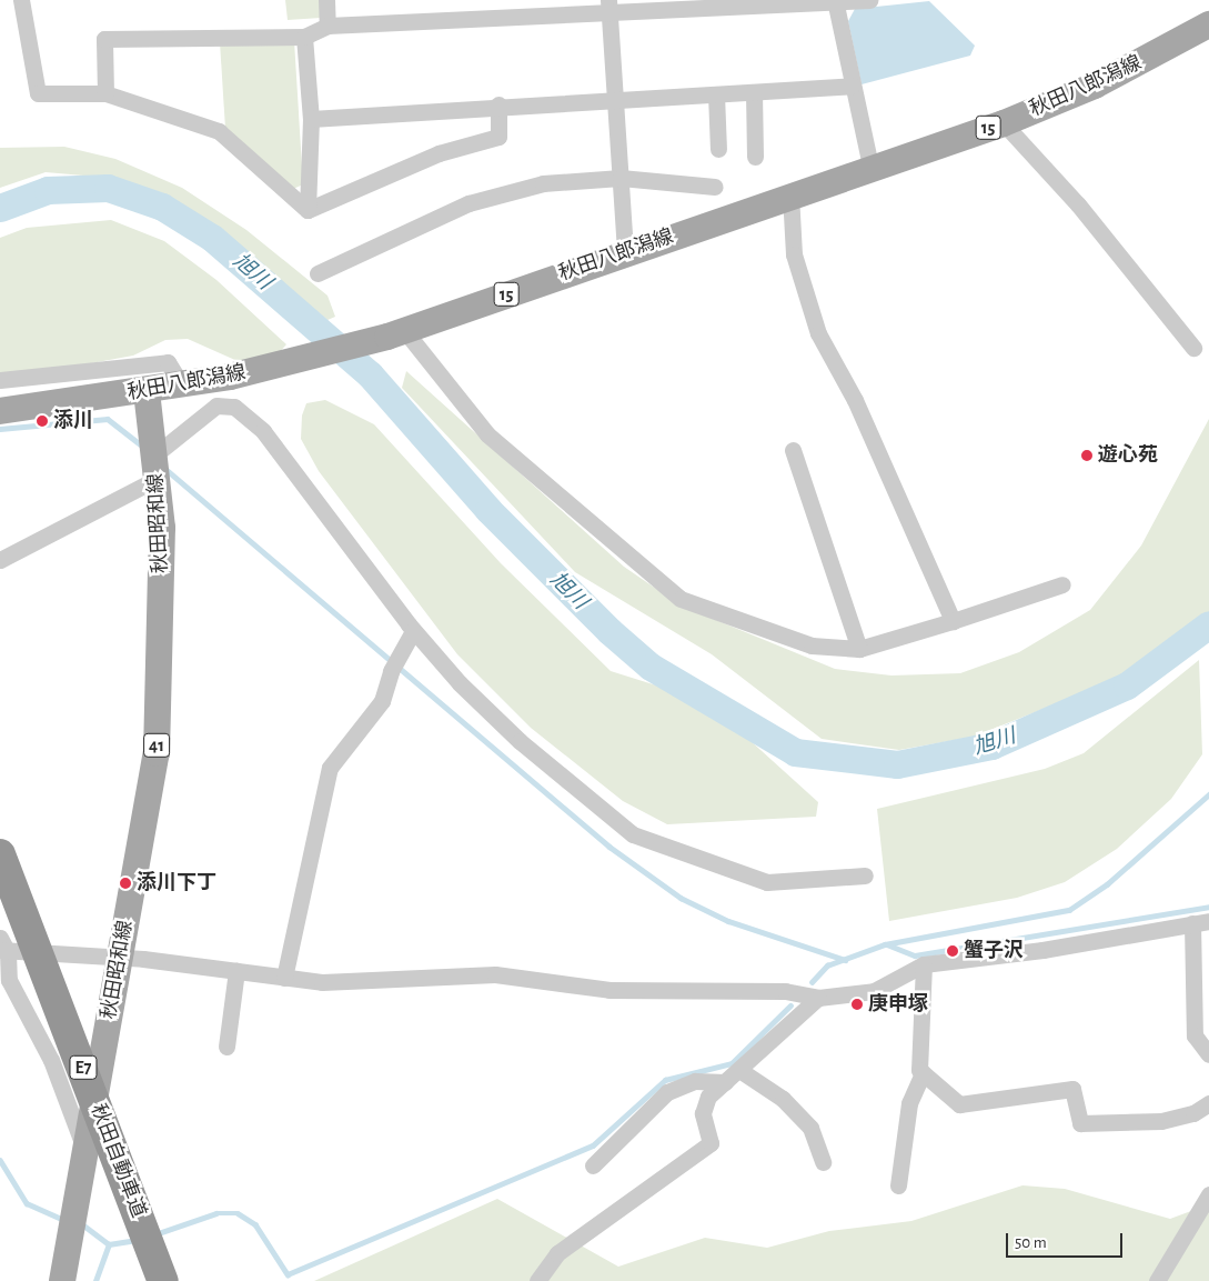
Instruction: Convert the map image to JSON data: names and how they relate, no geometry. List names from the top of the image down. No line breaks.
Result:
{"streets":{"highway":["E7","秋田自動車道"],"main road":["秋田八郎潟線","15","秋田昭和線","41"]},"crossings":[["秋田八郎潟線","秋田昭和線"]],"water":["旭川"],"places":["添川","遊心苑","添川下丁","蟹子沢","庚申塚"],"scale_bar":"50 m"}
